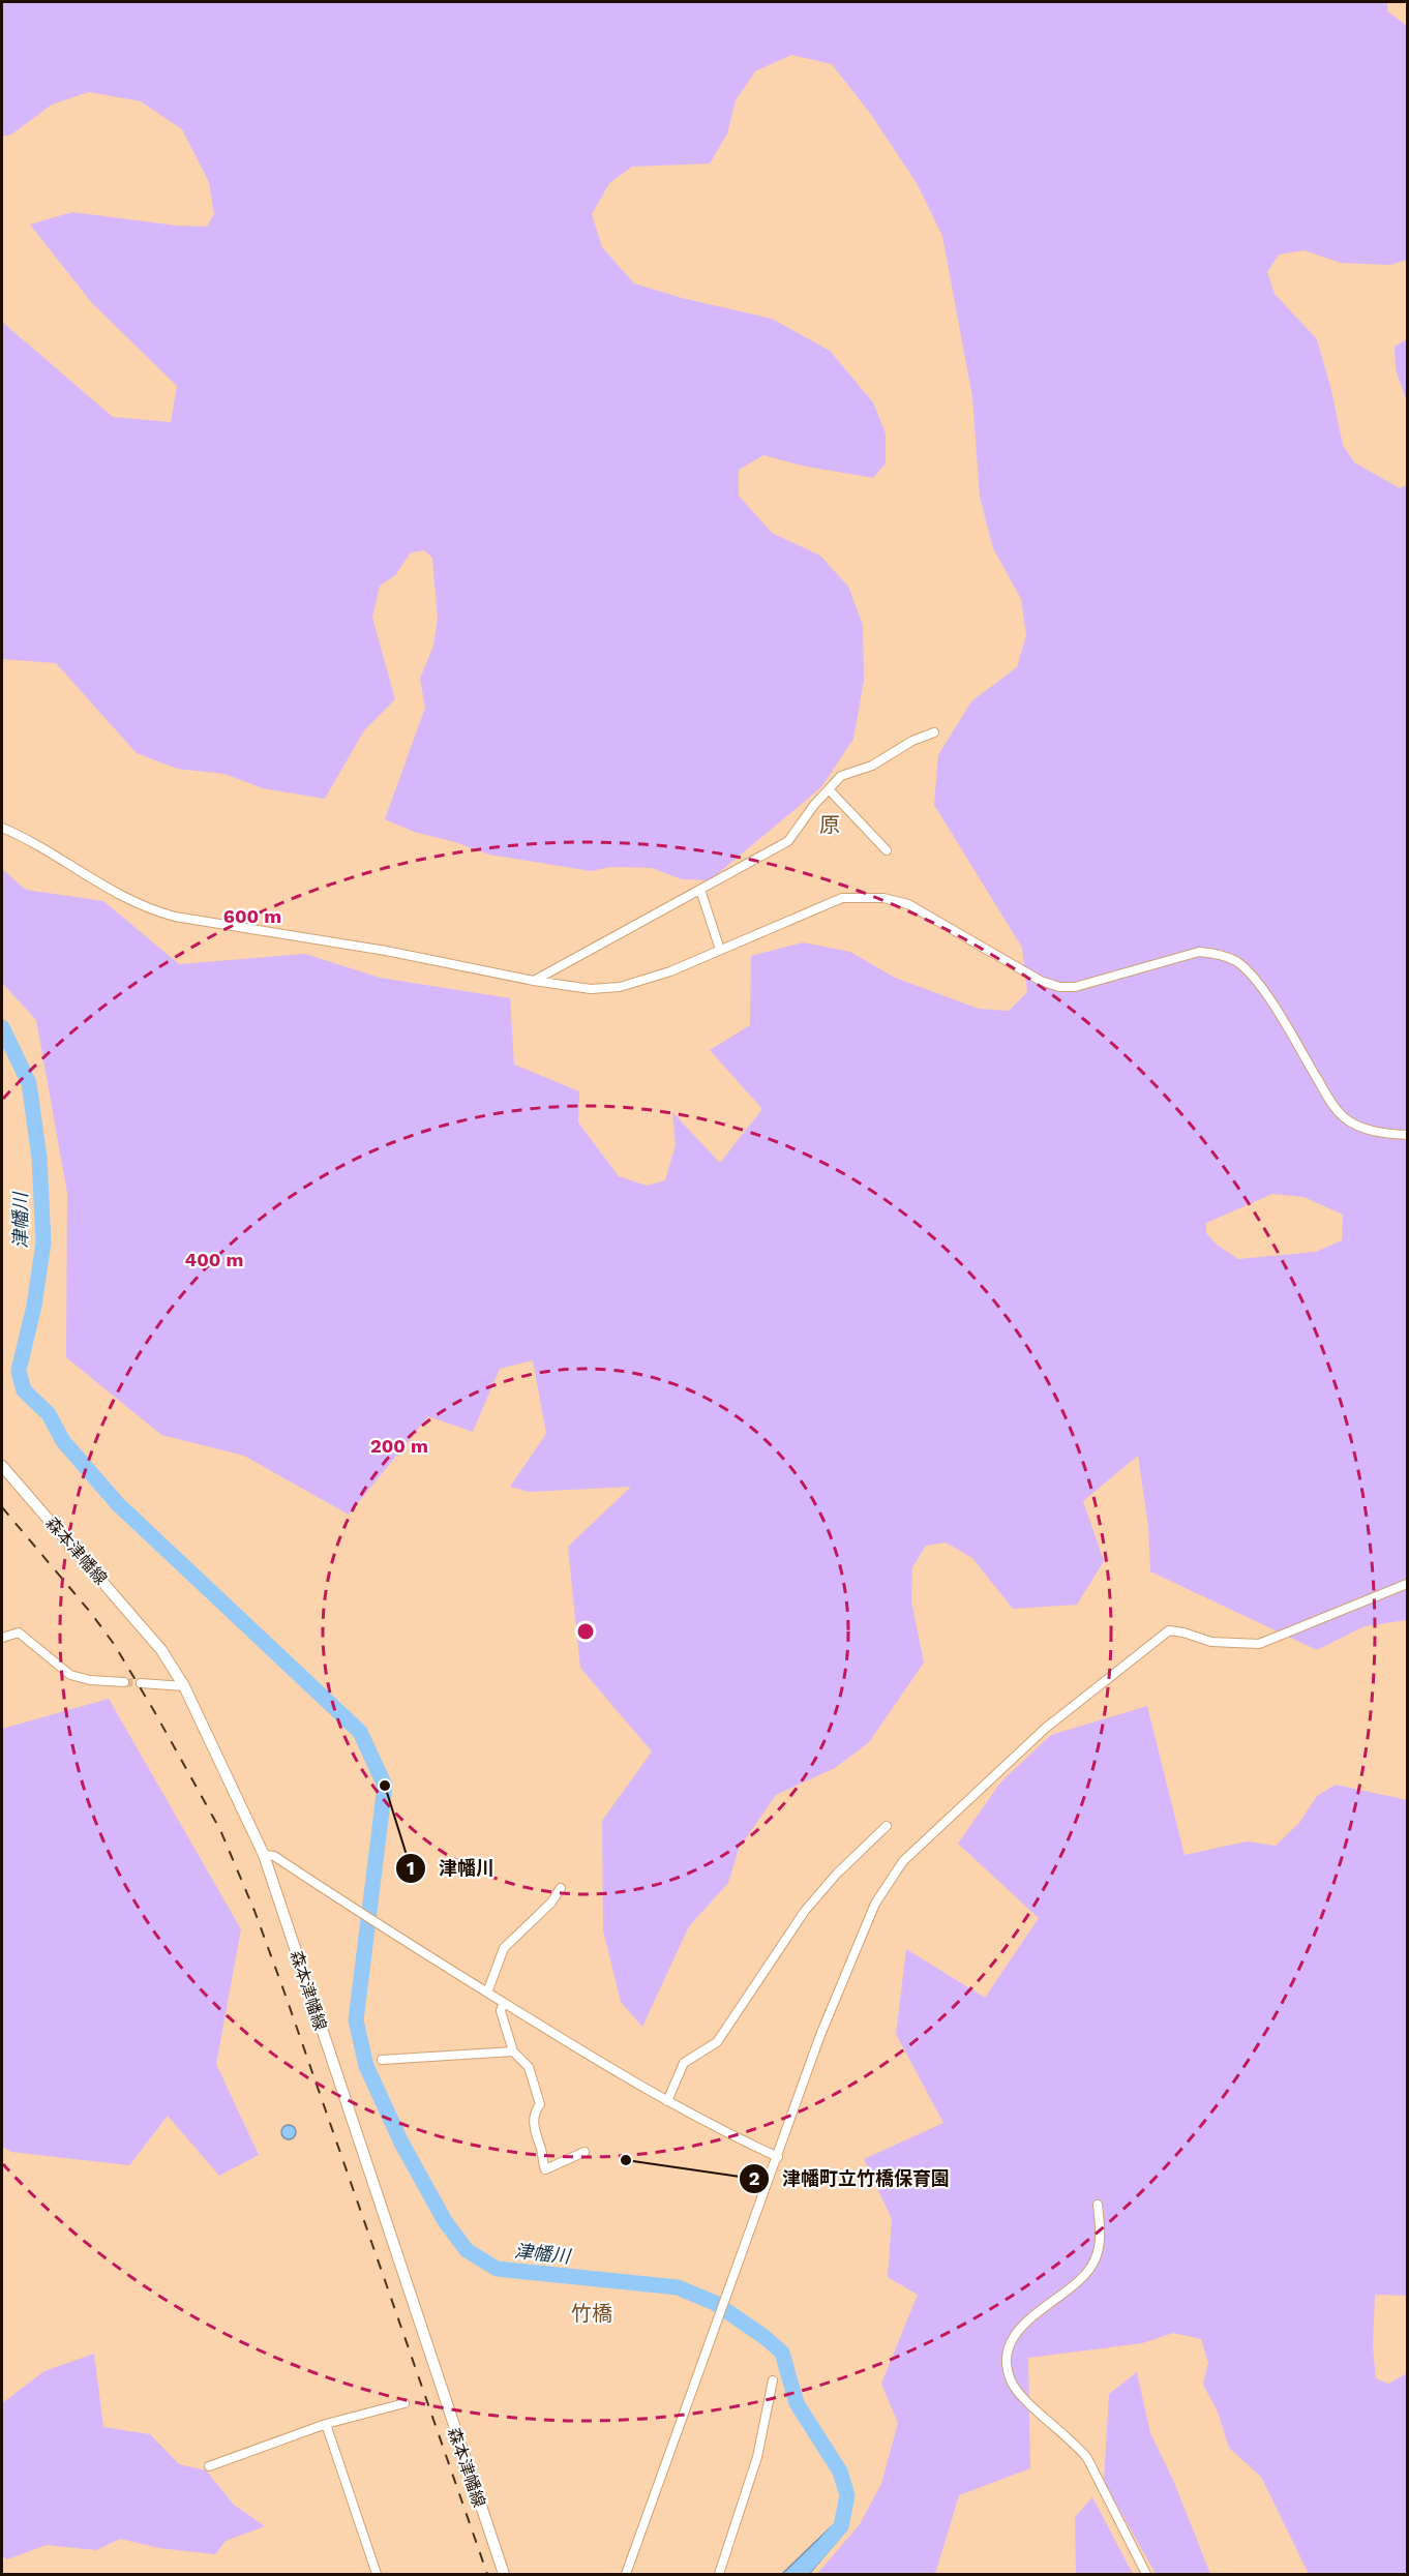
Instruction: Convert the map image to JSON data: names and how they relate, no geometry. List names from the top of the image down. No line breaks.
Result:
{"streets":{"main road":["森本津幡線"]},"districts":["原","竹橋"],"water":["津幡川"],"places":["津幡川","津幡町立竹橋保育園"],"rings":["600 m","400 m","200 m"]}
